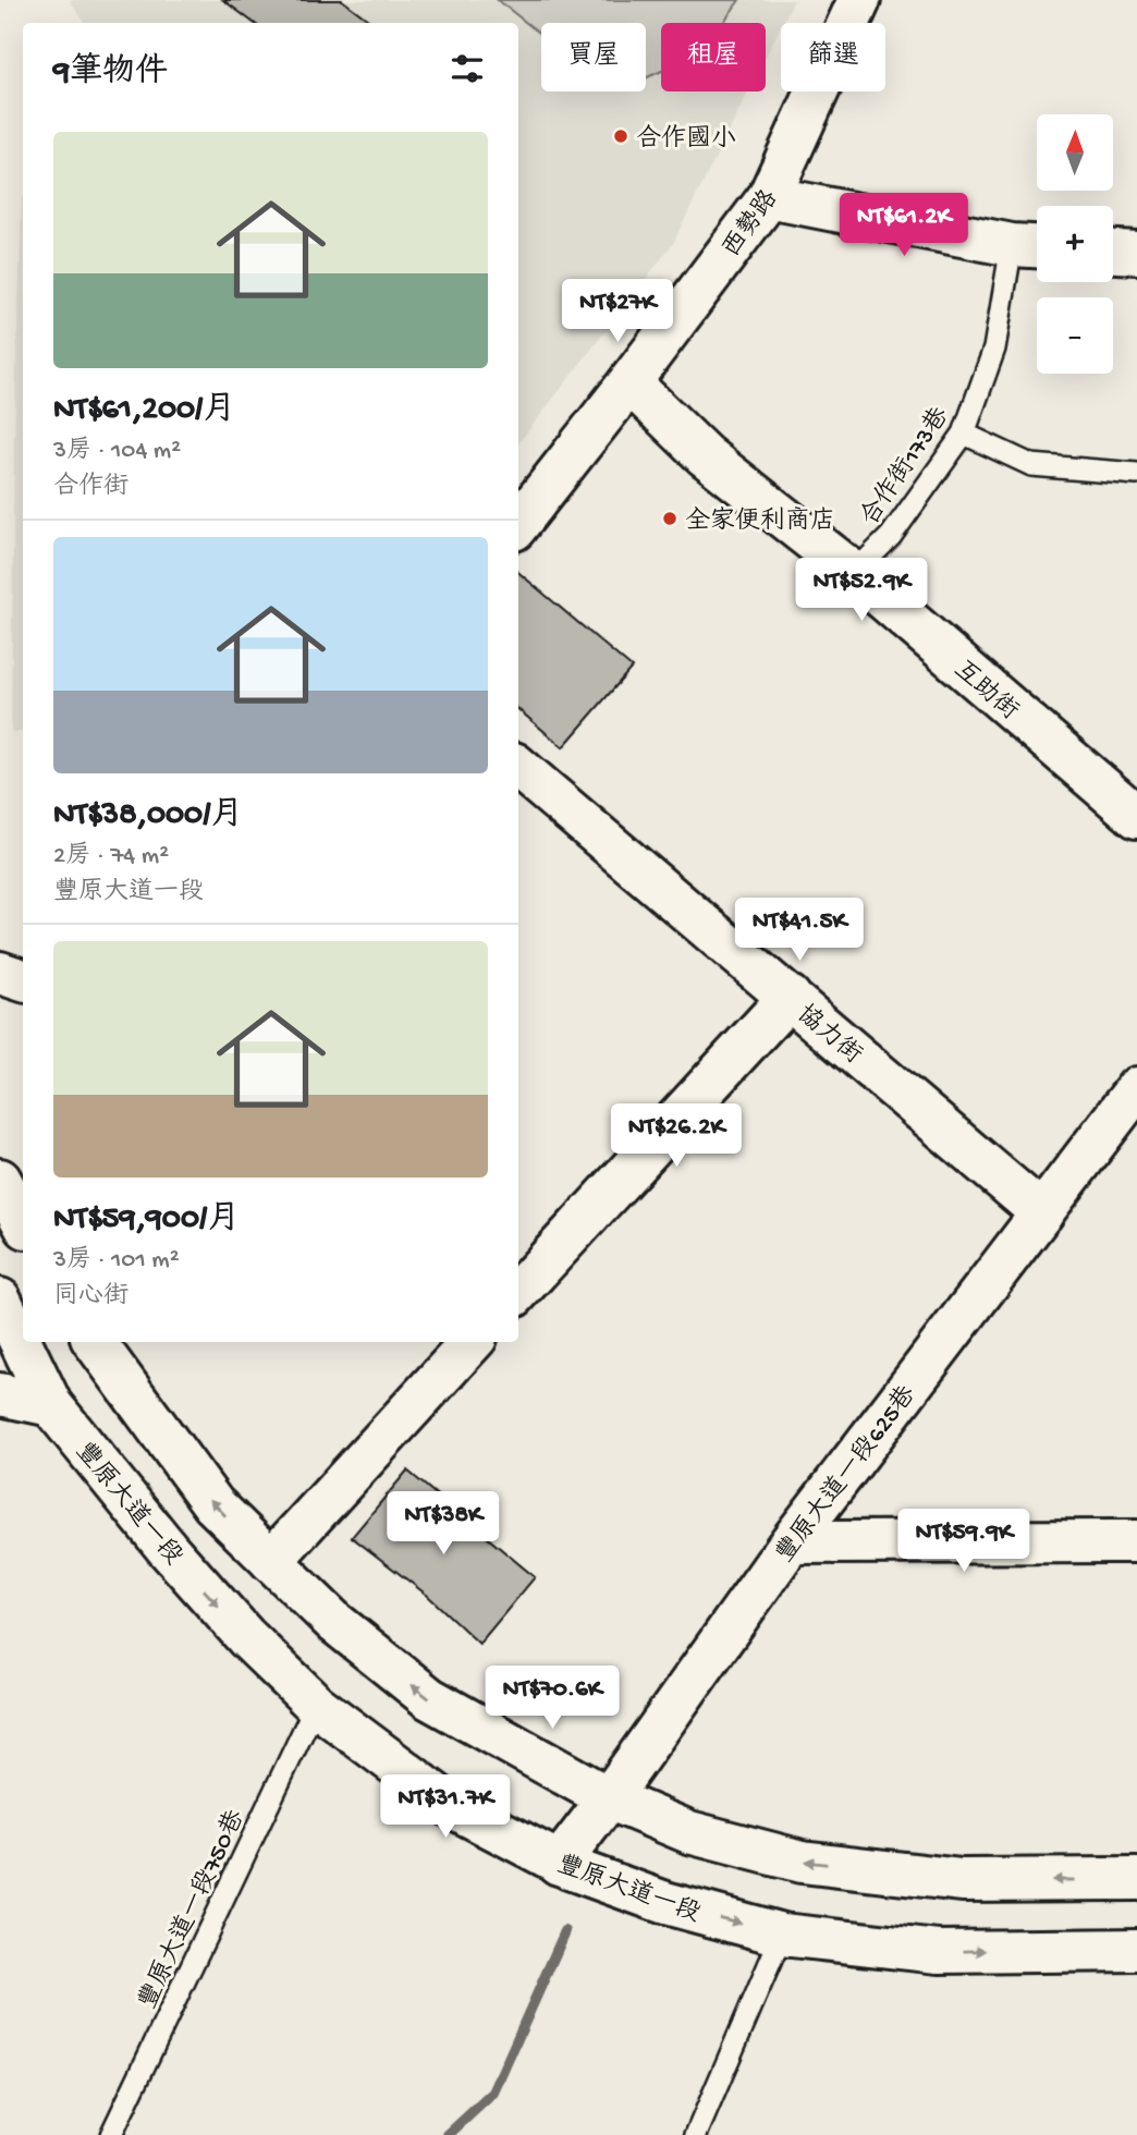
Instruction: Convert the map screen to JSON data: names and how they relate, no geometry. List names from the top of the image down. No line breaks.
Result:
{"streets":{"street":["西勢路","互助街","協力街","豐原大道一段625巷","豐原大道一段"],"lane":["合作街173巷","豐原大道一段750巷"]},"crossings":[["西勢路","互助街"],["合作街173巷","互助街"],["協力街","豐原大道一段625巷"],["豐原大道一段625巷","豐原大道一段"],["豐原大道一段","豐原大道一段750巷"]],"places":["合作國小","全家便利商店"],"north":"top","page":{"chip":["買屋","租屋","篩選"],"heading":"9筆物件","map_buttons":["+","−"],"list":[{"name":"NT$61,200/月","note":"3房 · 104 m² · 合作街"},{"name":"NT$38,000/月","note":"2房 · 74 m² · 豐原大道一段"},{"name":"NT$59,900/月","note":"3房 · 101 m² · 同心街"}],"price":["NT$61.2K","NT$27K","NT$52.9K","NT$41.5K","NT$26.2K","NT$38K","NT$59.9K","NT$70.6K","NT$31.7K"]}}
